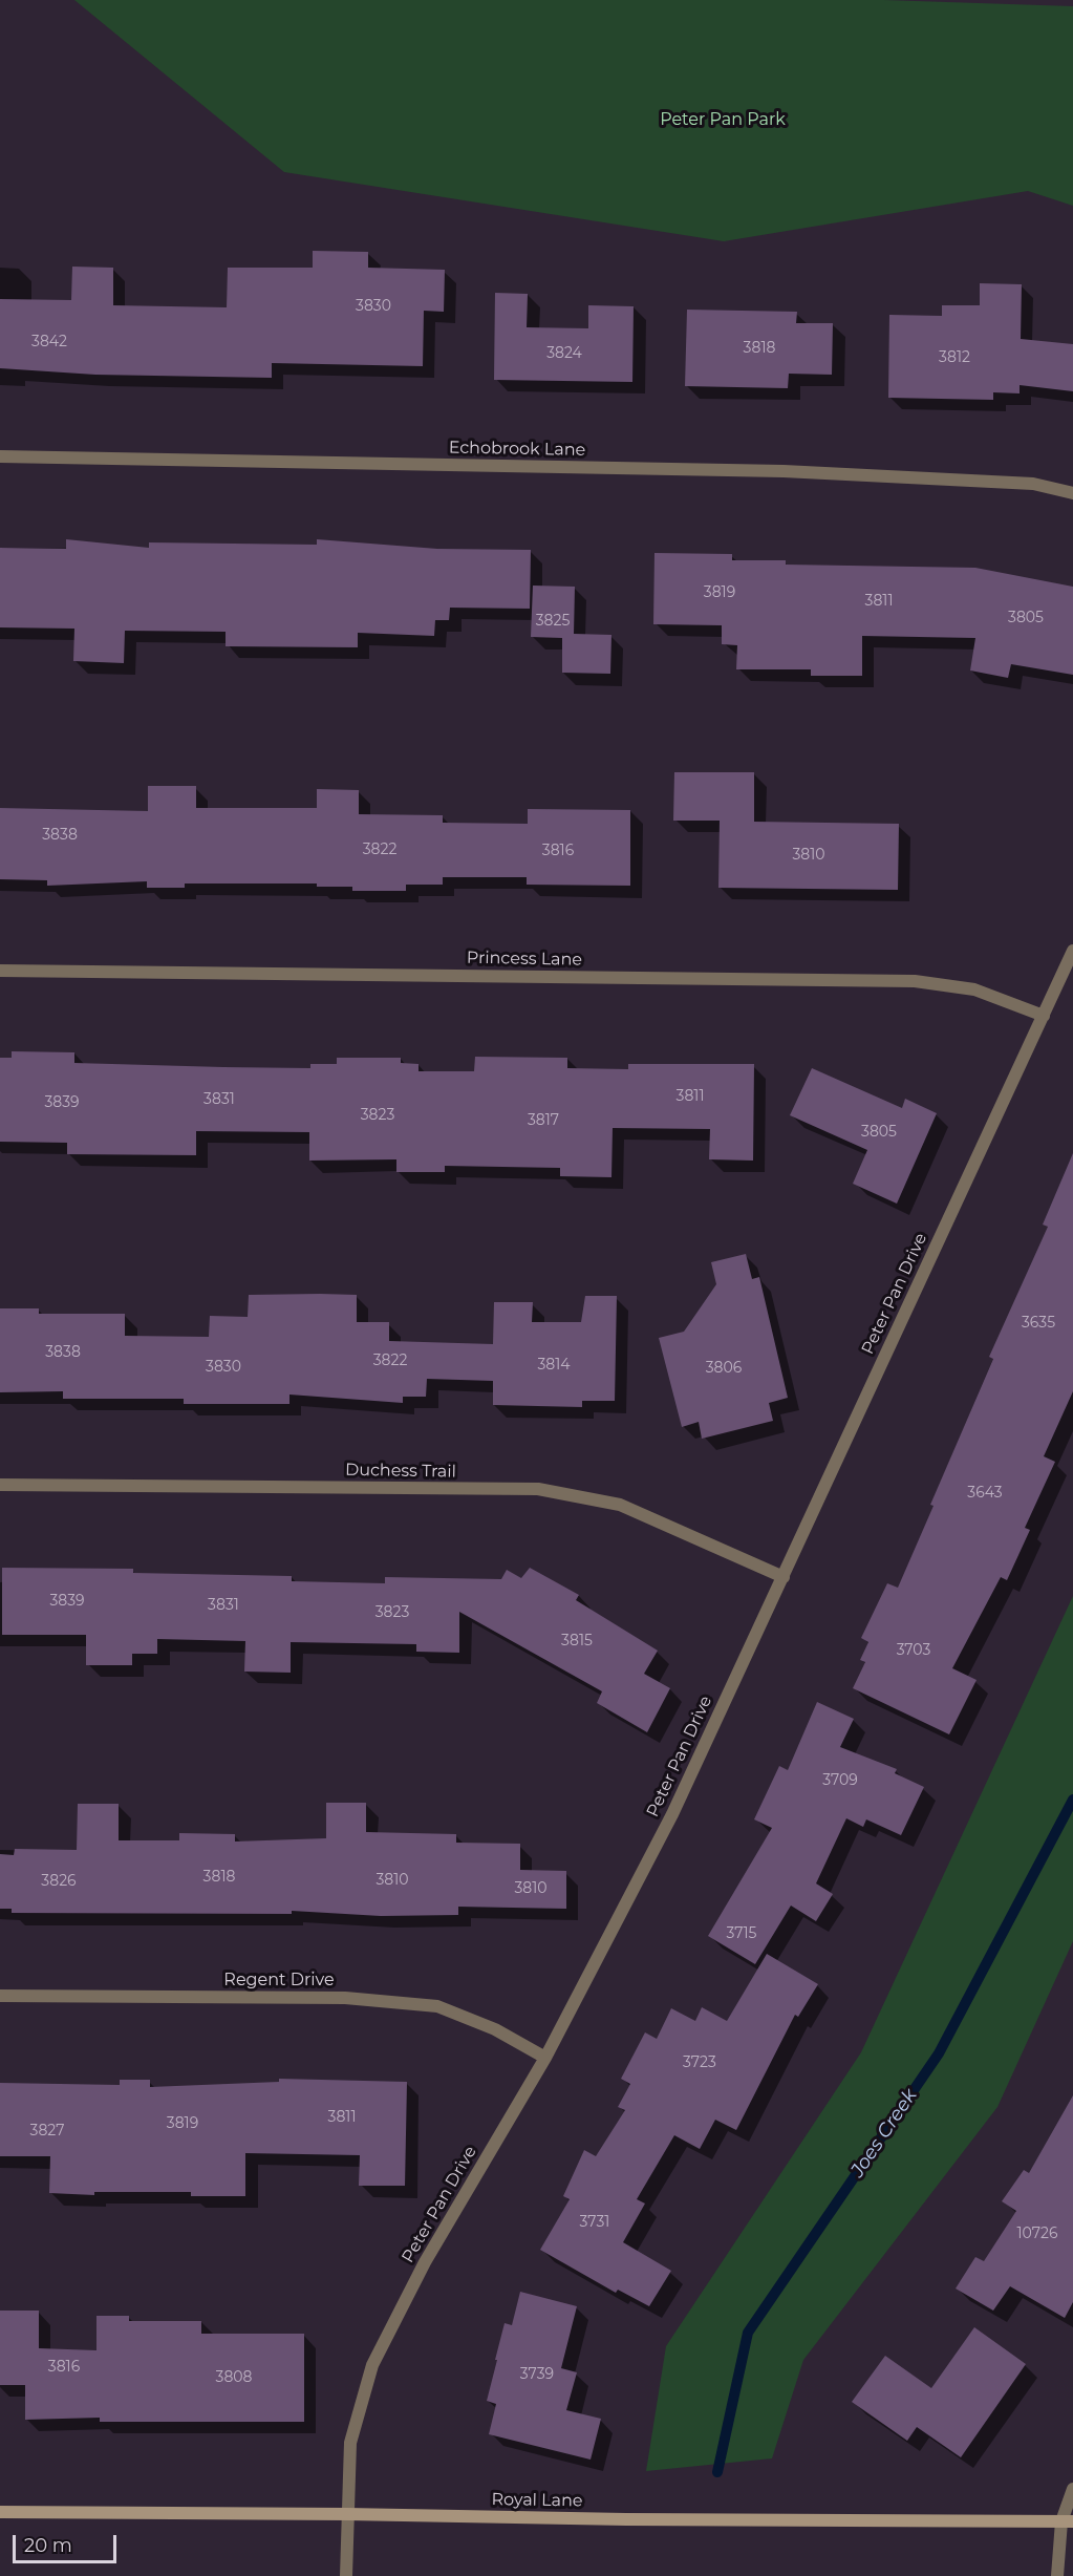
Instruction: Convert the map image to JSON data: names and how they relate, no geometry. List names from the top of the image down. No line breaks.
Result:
{"streets":{"main road":["Royal Lane"],"street":["Echobrook Lane","Princess Lane","Peter Pan Drive","Duchess Trail","Regent Drive"]},"crossings":[["Princess Lane","Peter Pan Drive"],["Peter Pan Drive","Duchess Trail"],["Peter Pan Drive","Regent Drive"],["Peter Pan Drive","Royal Lane"]],"water":["Joes Creek"],"parks":["Peter Pan Park"],"house_numbers":["3830","3842","3818","3824","3812","3819","3811","3805","3825","3838","3822","3816","3810","3811","3831","3839","3823","3817","3805","3635","3838","3822","3814","3830","3806","3643","3839","3831","3823","3815","3703","3709","3818","3810","3826","3810","3715","3723","3811","3819","3827","3731","10726","3816","3739","3808"],"scale_bar":"20 m"}
